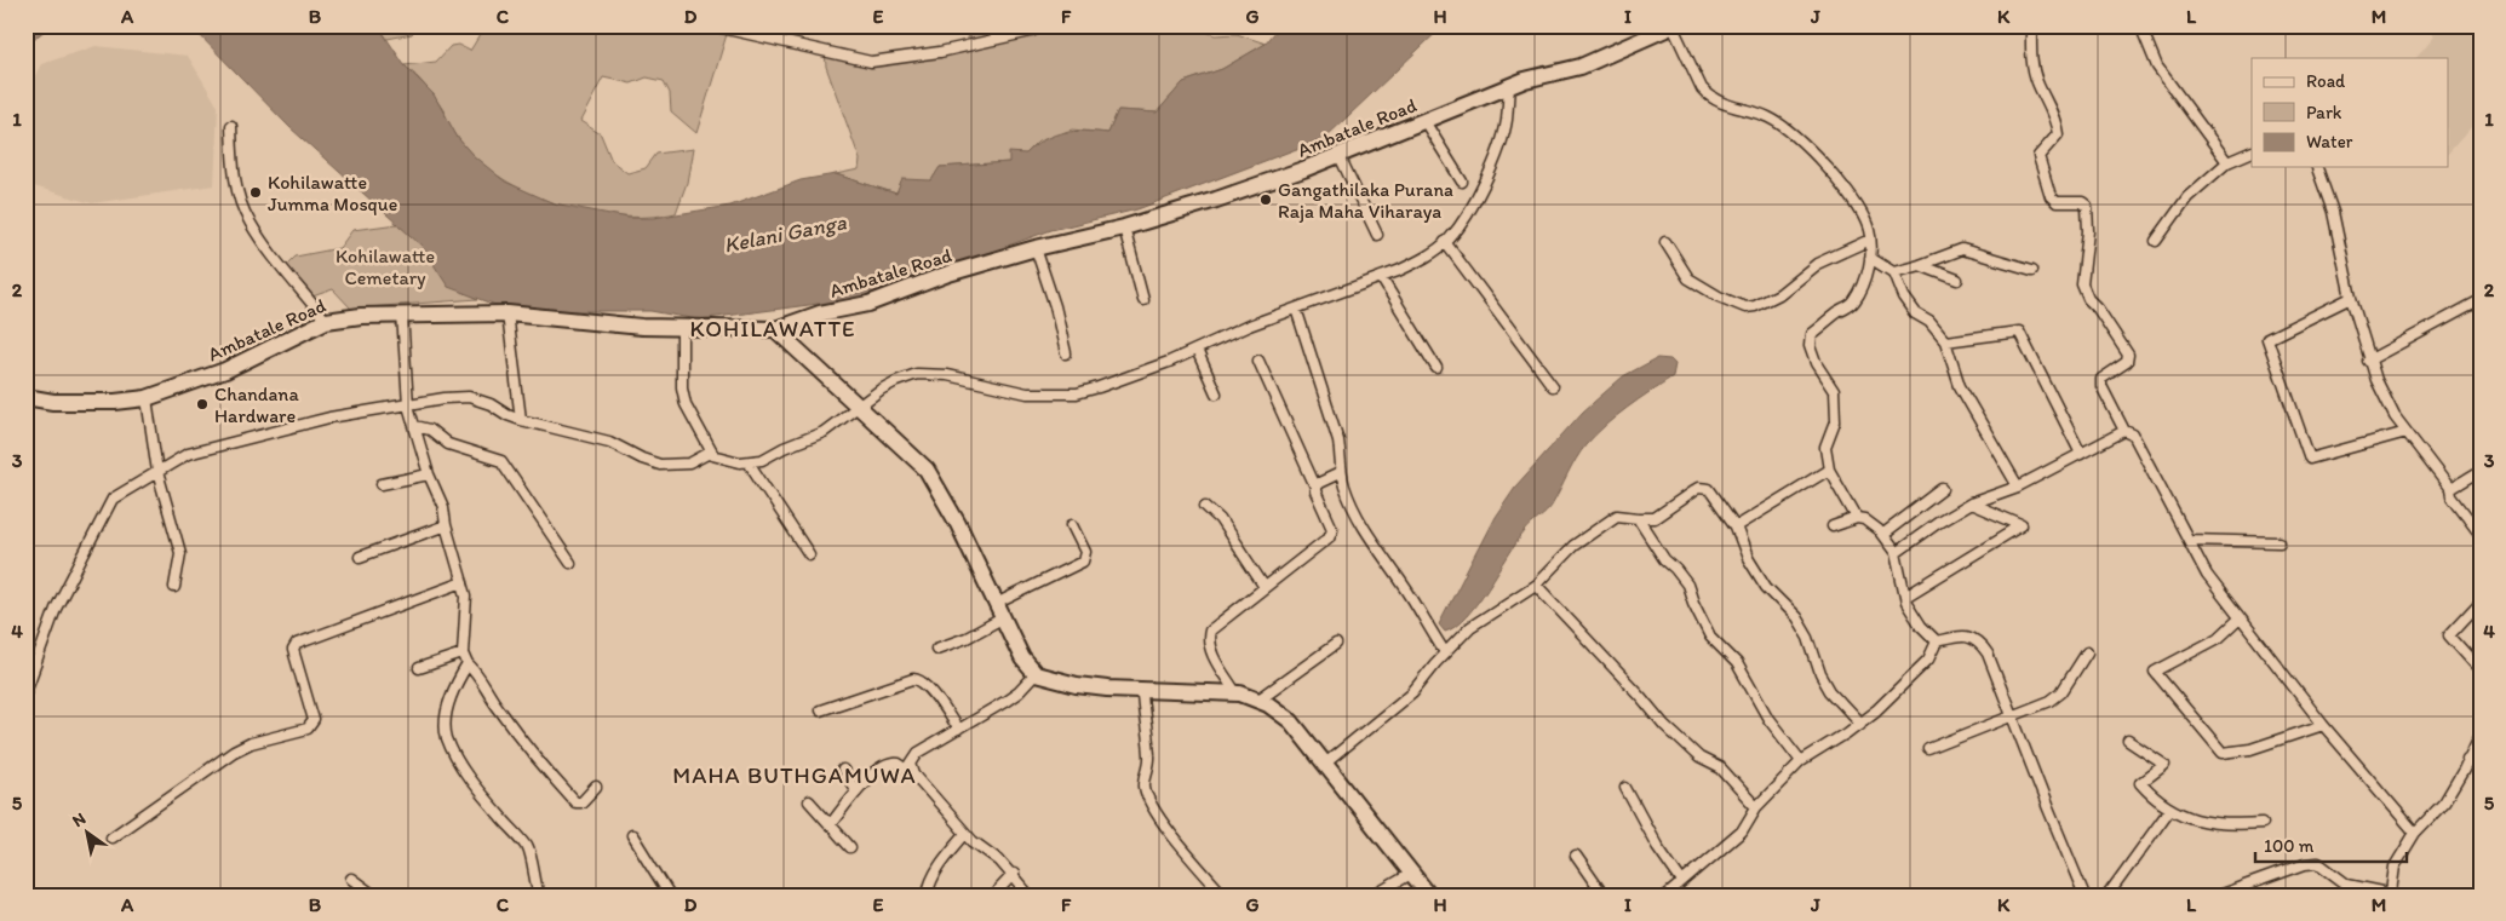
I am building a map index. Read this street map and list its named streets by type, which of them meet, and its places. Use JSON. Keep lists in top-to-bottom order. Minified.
{"streets":{"main road":["Ambatale Road"]},"districts":["KOHILAWATTE","MAHA BUTHGAMUWA"],"water":["Kelani Ganga"],"parks":["Kohilawatte Cemetary"],"places":["Kohilawatte Jumma Mosque","Gangathilaka Purana Raja Maha Viharaya","Chandana Hardware"],"legend":["Road","Park","Water"],"scale_bar":"100 m","north":"top left","grid":{"columns":["A","B","C","D","E","F","G","H","I","J","K","L","M"],"rows":["1","2","3","4","5"]}}
